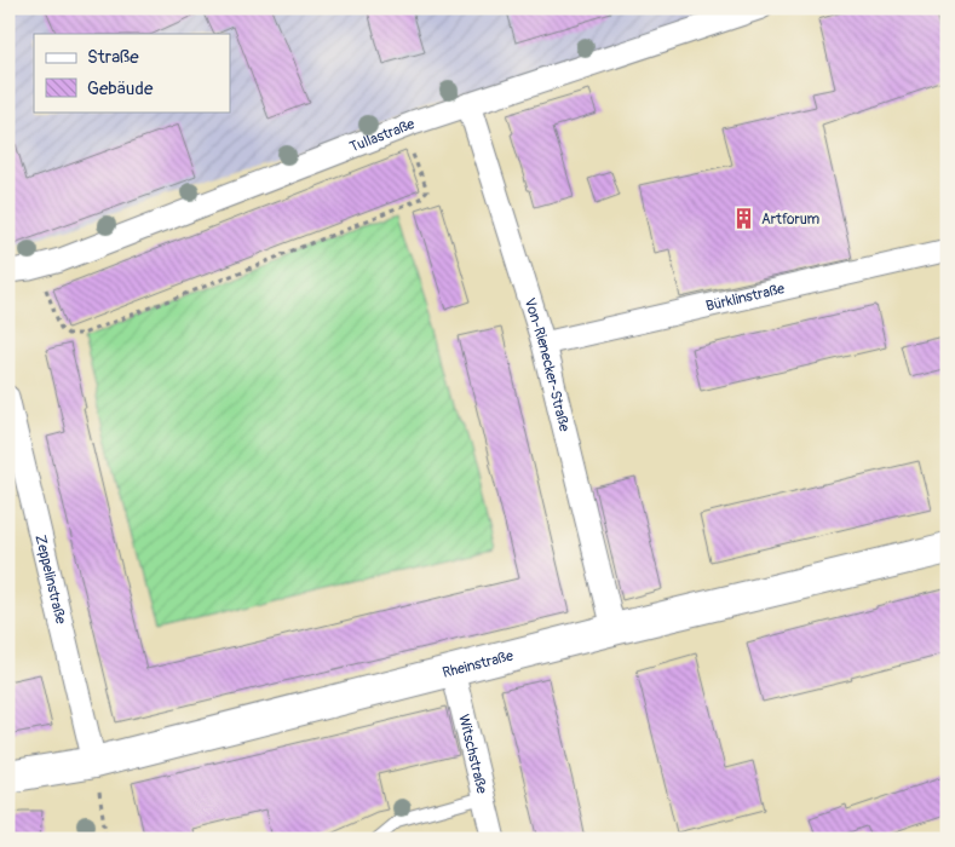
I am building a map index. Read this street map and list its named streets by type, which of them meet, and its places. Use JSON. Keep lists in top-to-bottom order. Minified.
{"streets":{"main road":["Rheinstraße"],"street":["Tullastraße","Bürklinstraße","Von-Rienecker-Straße","Zeppelinstraße","Witschstraße"]},"crossings":[["Tullastraße","Von-Rienecker-Straße"],["Bürklinstraße","Von-Rienecker-Straße"],["Von-Rienecker-Straße","Rheinstraße"],["Zeppelinstraße","Rheinstraße"],["Rheinstraße","Witschstraße"]],"places":{"building":["Artforum"]},"legend":["Straße","Gebäude"]}
